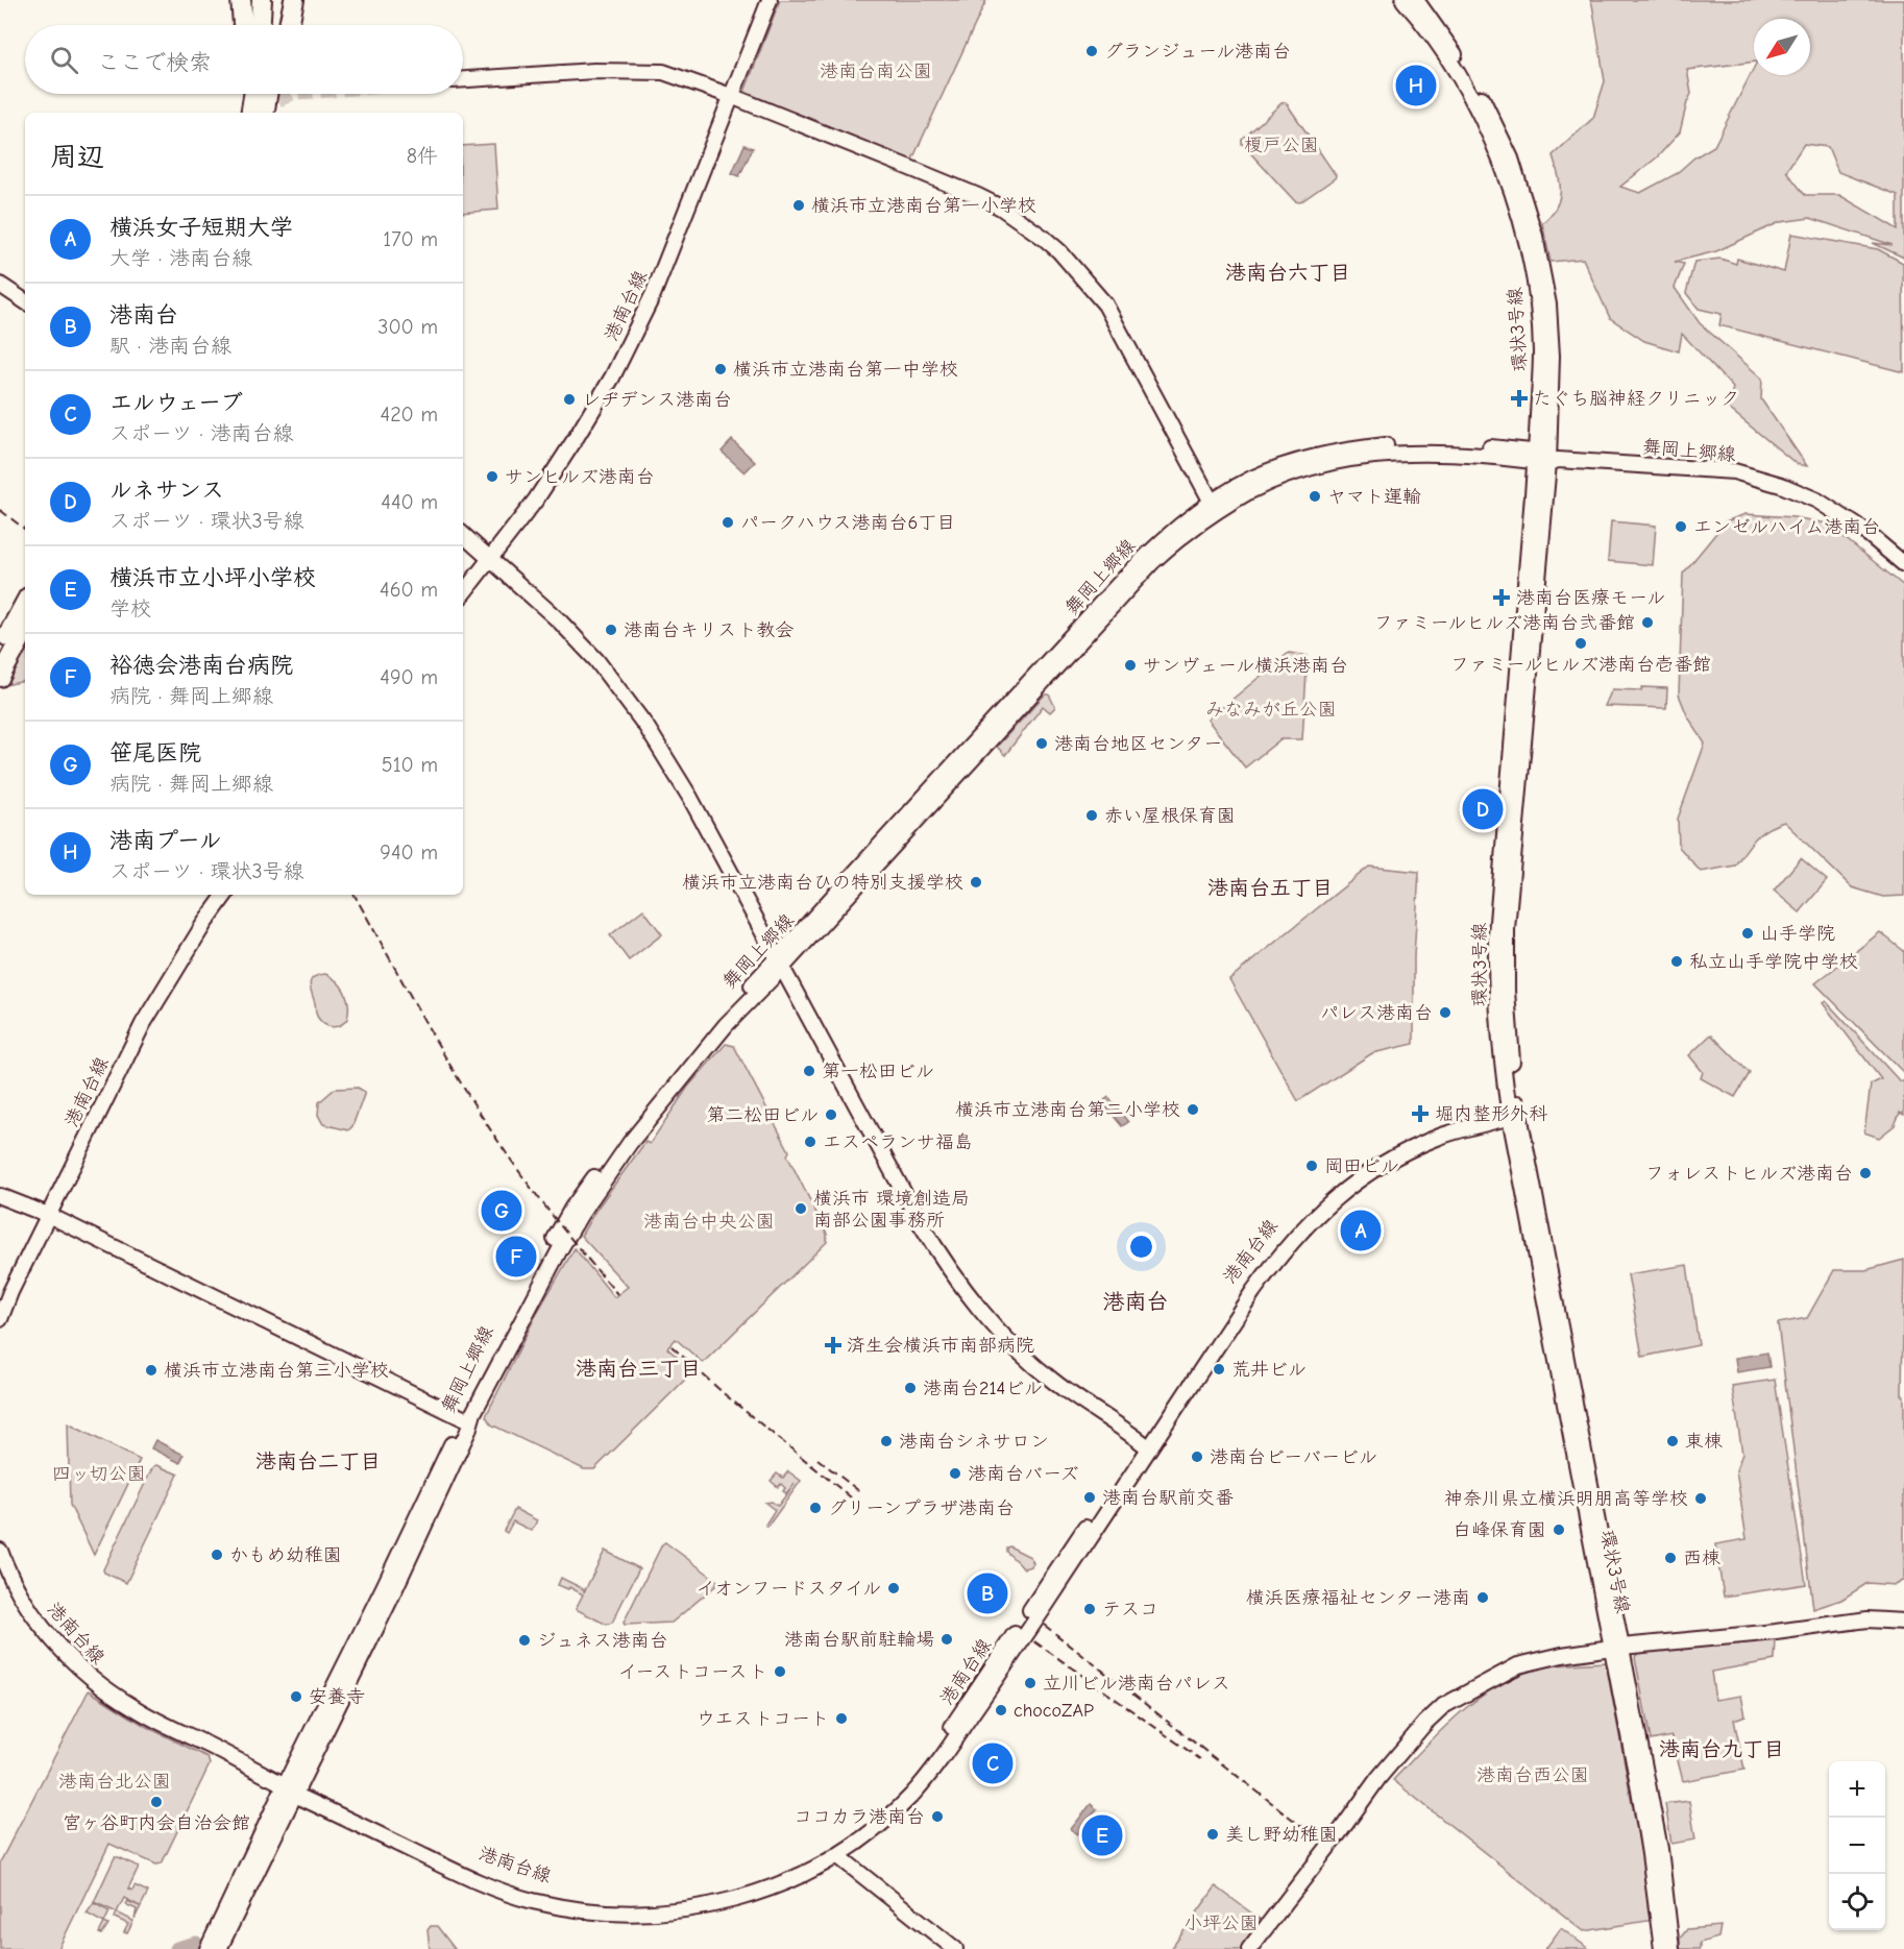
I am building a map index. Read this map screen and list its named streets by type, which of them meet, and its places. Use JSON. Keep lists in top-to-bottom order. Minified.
{"streets":{"street":["港南台線","環状3号線","舞岡上郷線"]},"crossings":[["港南台線","環状3号線"],["港南台線","舞岡上郷線"],["環状3号線","舞岡上郷線"]],"districts":["港南台六丁目","港南台五丁目","港南台","港南台三丁目","港南台二丁目","港南台九丁目"],"parks":["港南台南公園","榎戸公園","みなみが丘公園","港南台中央公園","四ッ切公園","港南台西公園","港南台北公園","小坪公園"],"places":{"other":["グランジュール港南台","横浜市立港南台第一小学校","横浜市立港南台第一中学校","レヂデンス港南台","サンヒルズ港南台","ヤマト運輸","パークハウス港南台6丁目","エンゼルハイム港南台","ファミールヒルズ港南台弐番館","港南台キリスト教会","ファミールヒルズ港南台壱番館","サンヴェール横浜港南台","港南台地区センター","赤い屋根保育園","横浜市立港南台ひの特別支援学校","山手学院","私立山手学院中学校","パレス港南台","第一松田ビル","横浜市立港南台第二小学校","第二松田ビル","エスペランサ福島","岡田ビル","フォレストヒルズ港南台","横浜市 環境創造局 南部公園事務所","荒井ビル","横浜市立港南台第三小学校","港南台214ビル","港南台シネサロン","東棟","港南台ビーバービル","港南台バーズ","港南台駅前交番","神奈川県立横浜明朋高等学校","グリーンプラザ港南台","白峰保育園","かもめ幼稚園","西棟","イオンフードスタイル","横浜医療福祉センター港南","テスコ","港南台駅前駐輪場","ジュネス港南台","イーストコースト","立川ビル港南台パレス","安養寺","chocoZAP","ウエストコート","宮ヶ谷町内会自治会館","ココカラ港南台","美し野幼稚園"],"health":["たぐち脳神経クリニック","港南台医療モール","堀内整形外科","済生会横浜市南部病院"]},"north":"bottom left","page":{"search":"ここで検索","pins":["H","D","G","A","F","B","C","E"],"heading":["周辺","8件"],"list":[{"mark":"A","name":"横浜女子短期大学","note":"大学 · 港南台線","value":"170 m"},{"mark":"B","name":"港南台","note":"駅 · 港南台線","value":"300 m"},{"mark":"C","name":"エルウェーブ","note":"スポーツ · 港南台線","value":"420 m"},{"mark":"D","name":"ルネサンス","note":"スポーツ · 環状3号線","value":"440 m"},{"mark":"E","name":"横浜市立小坪小学校","note":"学校","value":"460 m"},{"mark":"F","name":"裕徳会港南台病院","note":"病院 · 舞岡上郷線","value":"490 m"},{"mark":"G","name":"笹尾医院","note":"病院 · 舞岡上郷線","value":"510 m"},{"mark":"H","name":"港南プール","note":"スポーツ · 環状3号線","value":"940 m"}],"map_buttons":["+","−"]}}
